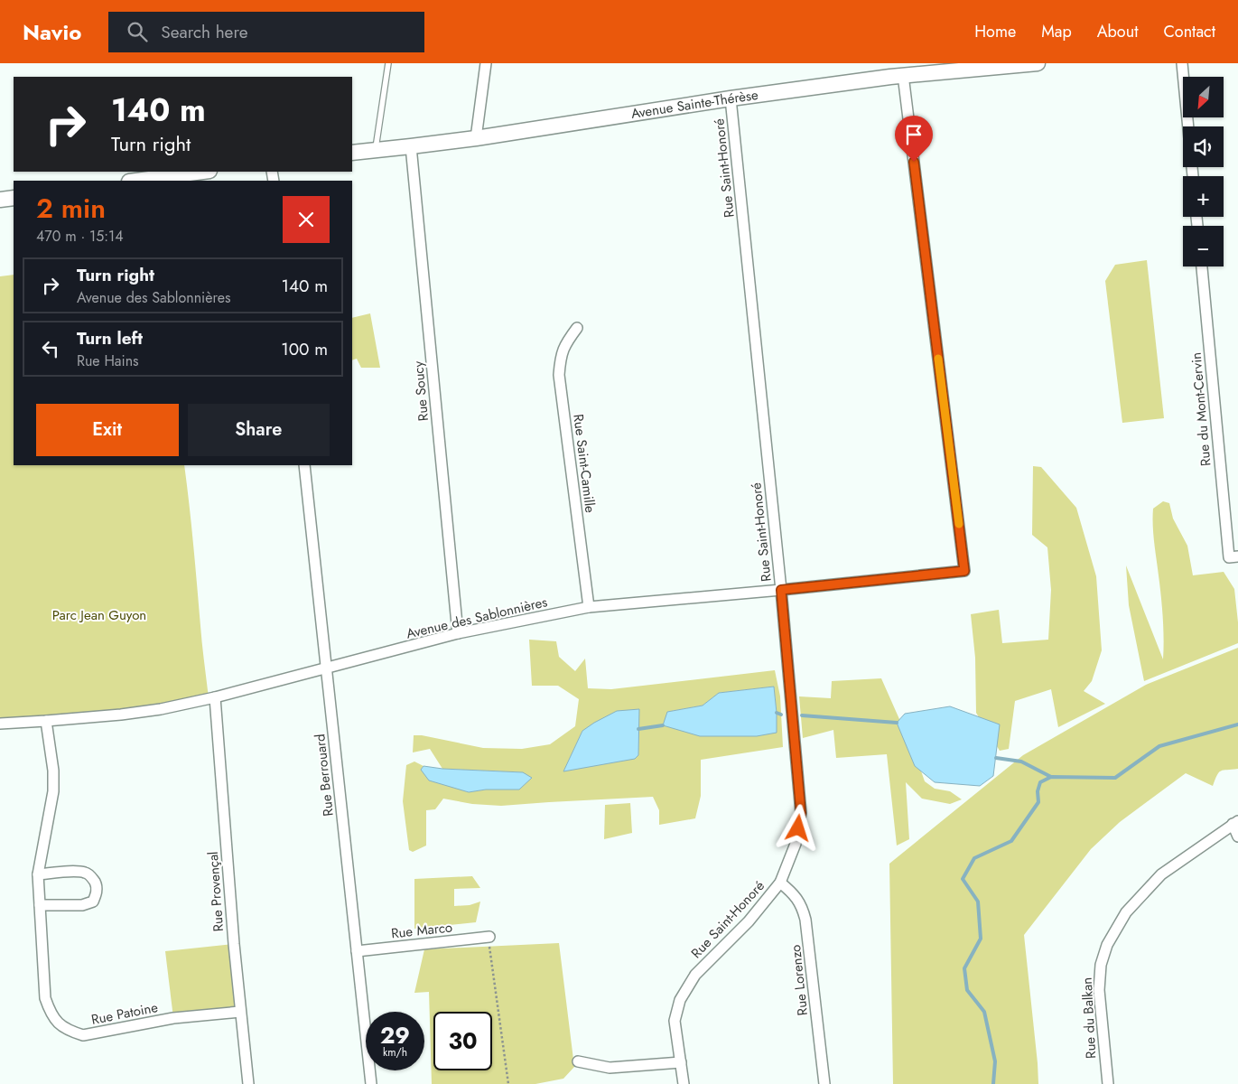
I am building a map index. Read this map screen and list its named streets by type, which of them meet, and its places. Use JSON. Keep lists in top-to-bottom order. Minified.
{"streets":{"street":["Avenue Sainte-Thérèse","Rue Saint-Honoré","Rue Soucy","Rue du Mont-Cervin","Rue Saint-Camille","Avenue des Sablonnières","Rue Berrouard","Rue Provençal","Rue Marco","Rue Lorenzo","Rue Patoine","Rue du Balkan"]},"crossings":[["Avenue Sainte-Thérèse","Rue Saint-Honoré"],["Avenue Sainte-Thérèse","Rue Soucy"],["Avenue Sainte-Thérèse","Avenue des Sablonnières"],["Rue Saint-Honoré","Avenue des Sablonnières"],["Rue Saint-Honoré","Rue Lorenzo"],["Rue Soucy","Avenue des Sablonnières"],["Rue Saint-Camille","Avenue des Sablonnières"],["Avenue des Sablonnières","Rue Berrouard"],["Avenue des Sablonnières","Rue Provençal"],["Avenue des Sablonnières","Rue Patoine"],["Rue Berrouard","Rue Marco"],["Rue Provençal","Rue Patoine"]],"parks":["Parc Jean Guyon"],"north":"bottom left","page":{"header":"Navio","search":"Search here","nav":["Home","Map","About","Contact"],"map_buttons":["+","−"],"turn":["140 m","Turn right"],"heading":["2 min","470 m · 15:14"],"list":[{"name":"Turn right","note":"Avenue des Sablonnières","value":"140 m"},{"name":"Turn left","note":"Rue Hains","value":"100 m"}],"buttons":["Exit","Share"],"speed":"29 km/h","limit":"30"}}
